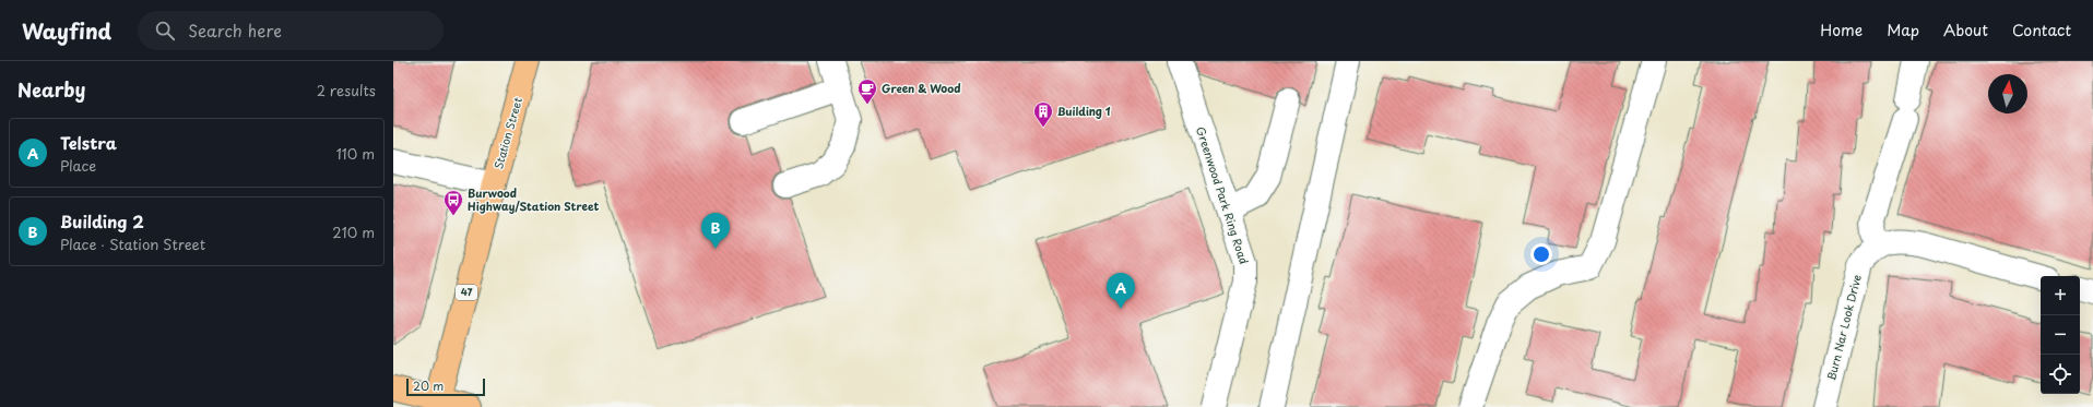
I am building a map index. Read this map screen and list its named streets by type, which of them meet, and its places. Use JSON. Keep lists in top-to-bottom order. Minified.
{"streets":{"main road":["Station Street","47"],"street":["Greenwood Park Ring Road","Burn Nar Look Drive"]},"places":{"cafe":["Green & Wood"],"building":["Building 1"],"bus stop":["Burwood Highway/Station Street"]},"scale_bar":"20 m","north":"top","page":{"header":"Wayfind","search":"Search here","nav":["Home","Map","About","Contact"],"heading":["Nearby","2 results"],"list":[{"mark":"A","name":"Telstra","note":"Place","value":"110 m"},{"mark":"B","name":"Building 2","note":"Place · Station Street","value":"210 m"}],"pins":["B","A"],"map_buttons":["+","−"],"scale":"20 m"}}
